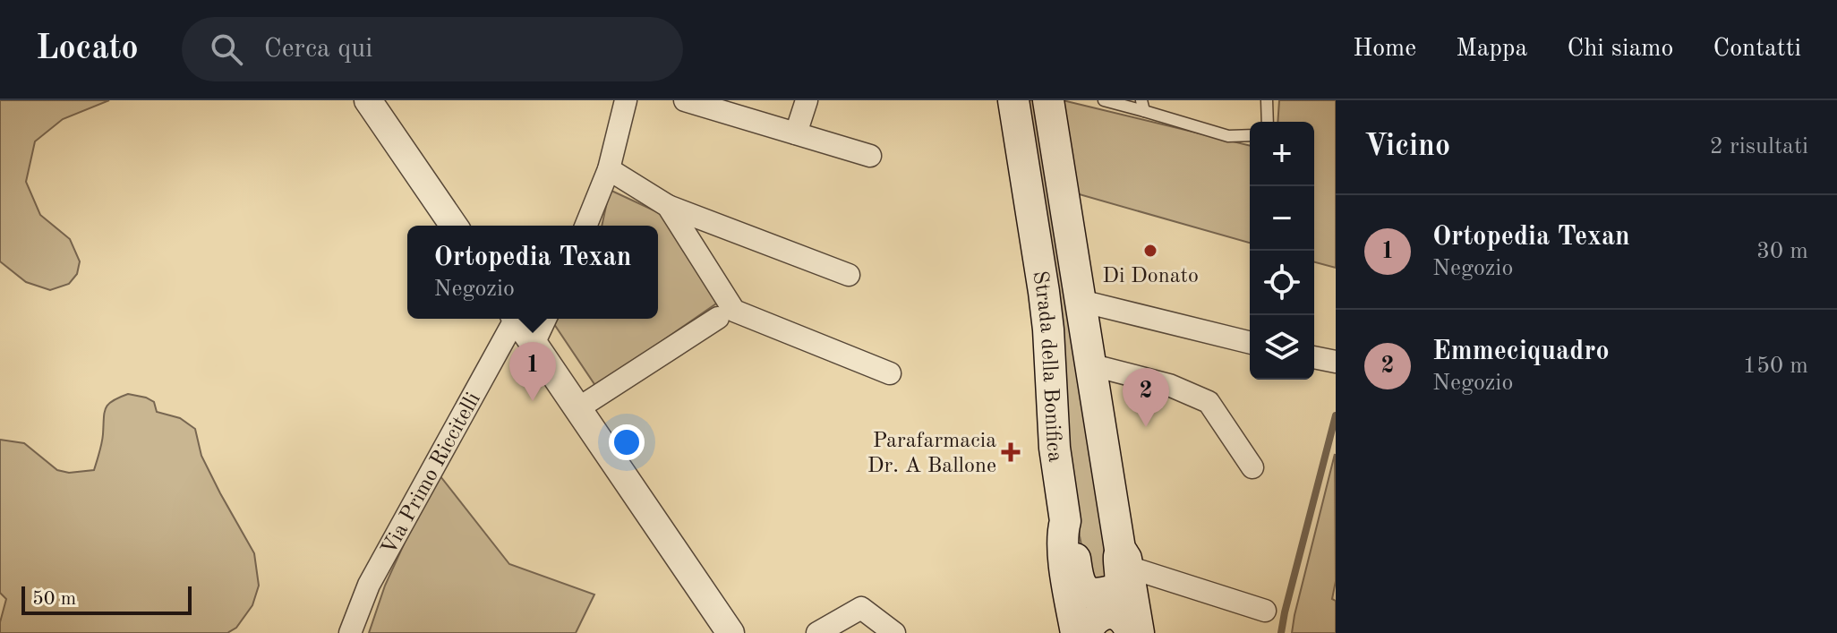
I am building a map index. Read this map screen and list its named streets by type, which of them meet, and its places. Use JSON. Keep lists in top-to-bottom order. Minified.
{"streets":{"main road":["Strada della Bonifica"],"street":["Via Primo Riccitelli"]},"places":{"other":["Di Donato"],"health":["Parafarmacia Dr. A Ballone"]},"scale_bar":"50 m","page":{"header":"Locato","search":"Cerca qui","nav":["Home","Mappa","Chi siamo","Contatti"],"heading":["Vicino","2 risultati"],"map_buttons":["+","−"],"list":[{"mark":"1","name":"Ortopedia Texan","note":"Negozio","value":"30 m"},{"mark":"2","name":"Emmeciquadro","note":"Negozio","value":"150 m"}],"popup":["Ortopedia Texan","Negozio"],"pins":["1","2"],"scale":"50 m"}}
